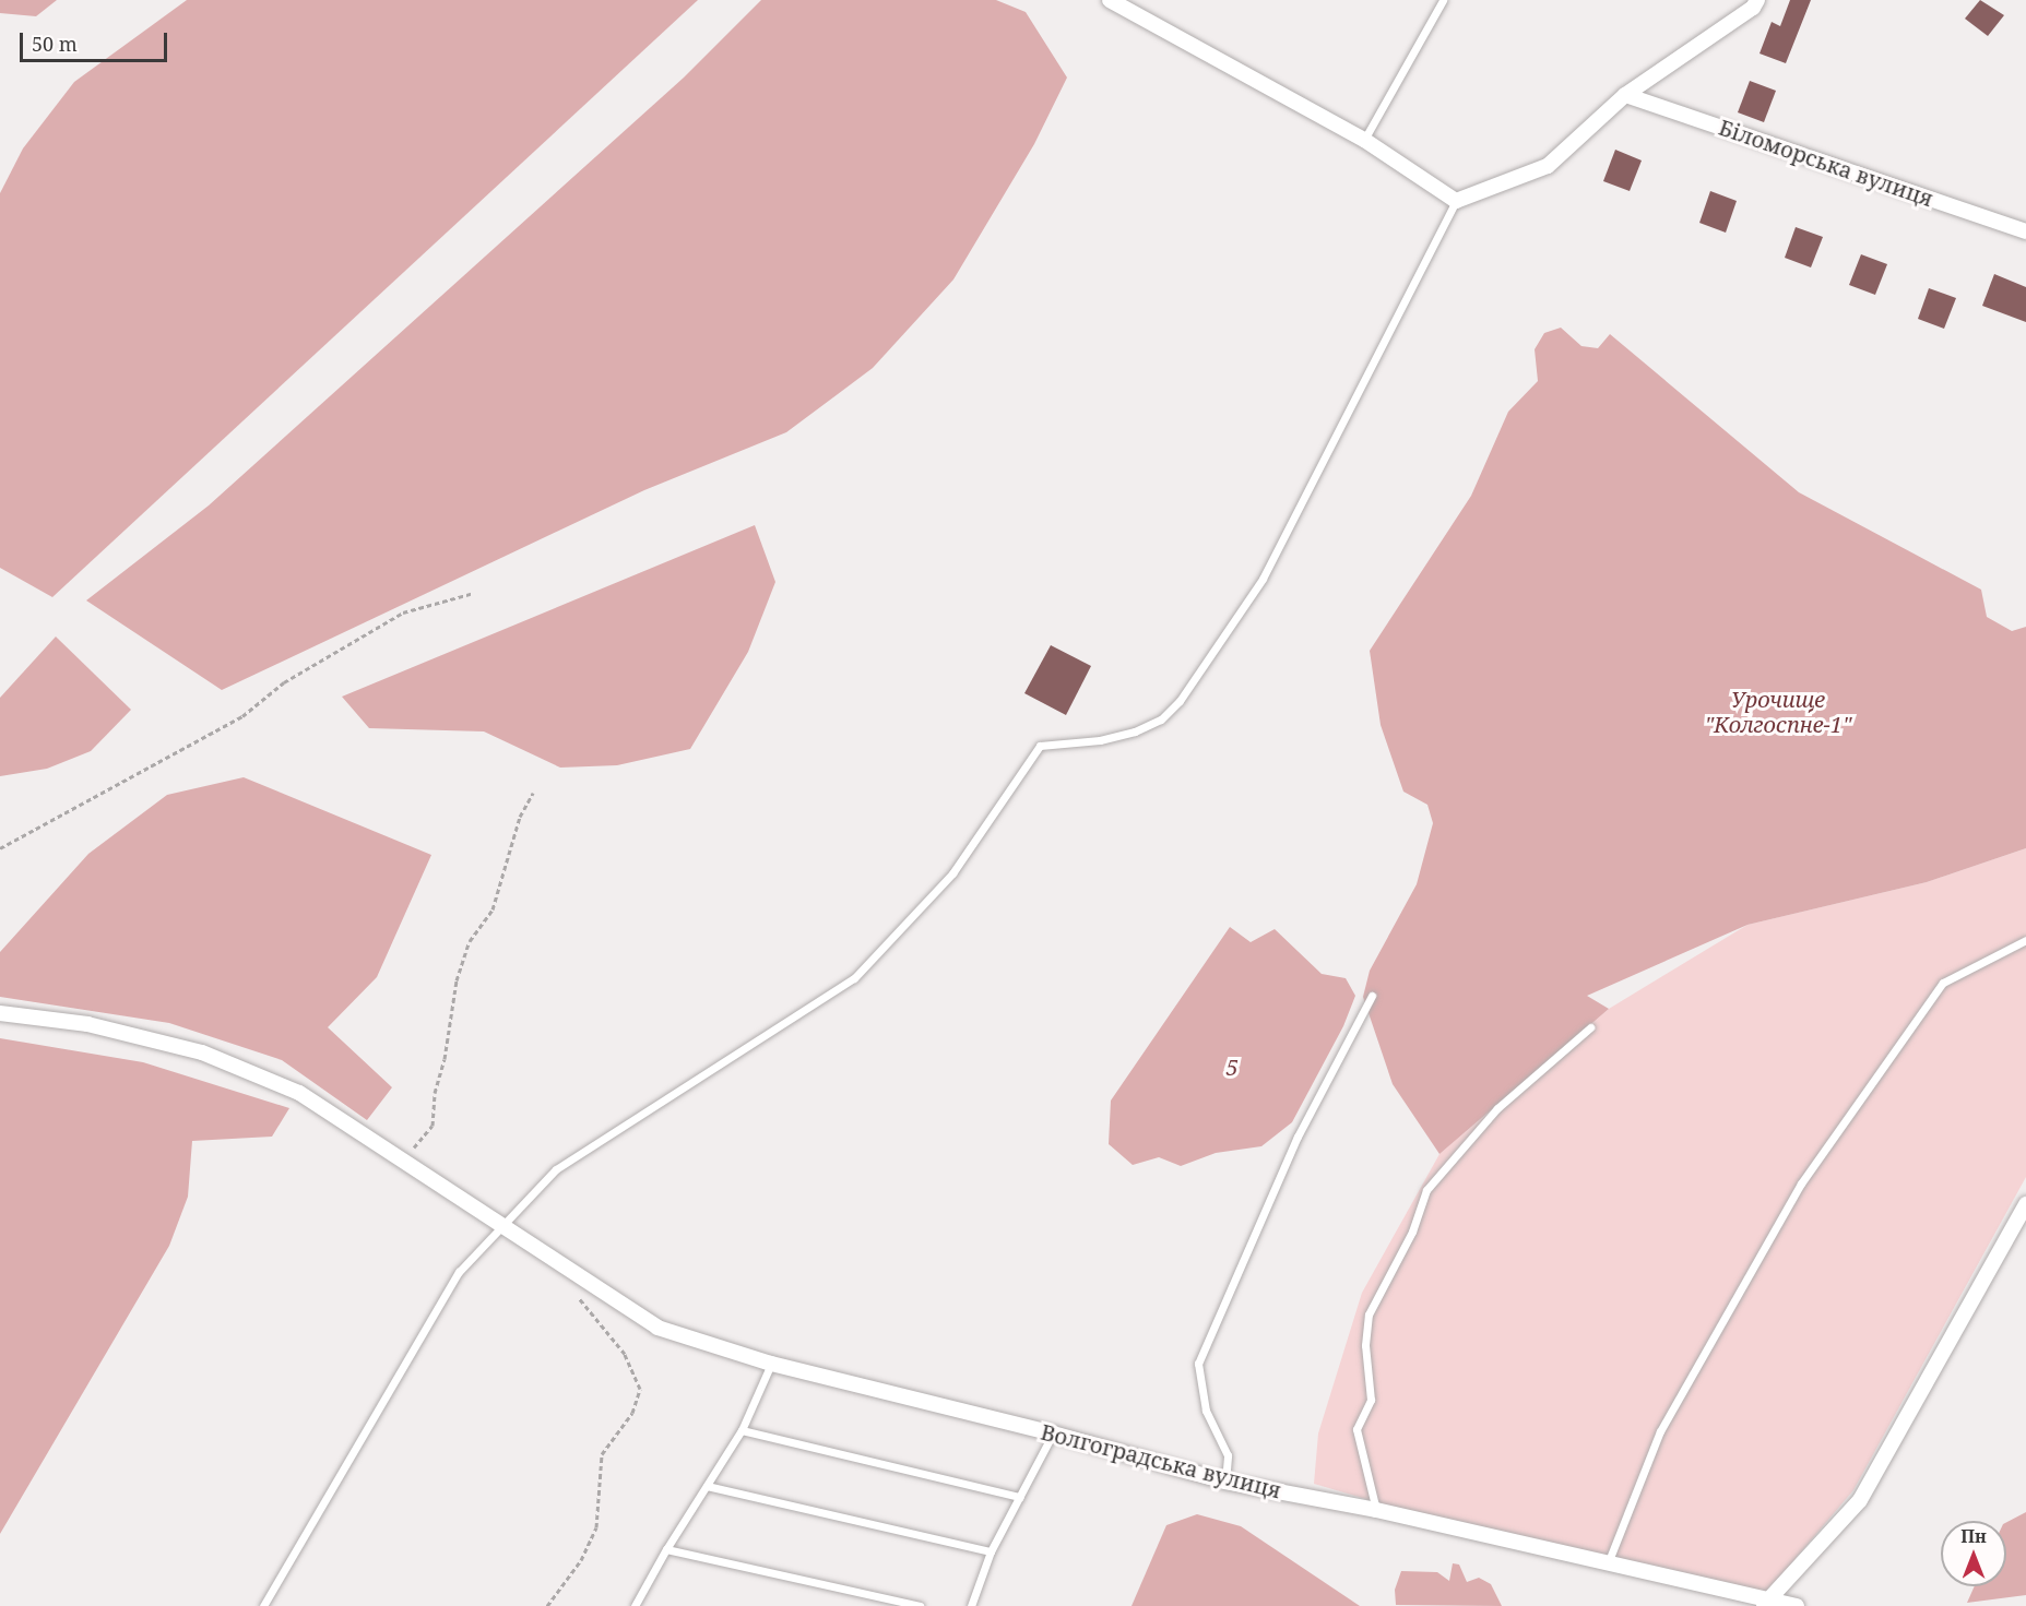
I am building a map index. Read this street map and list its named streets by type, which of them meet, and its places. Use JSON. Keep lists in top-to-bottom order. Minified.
{"streets":{"street":["Біломорська вулиця","Волгоградська вулиця"]},"parks":["Урочище \"Колгоспне-1\"","5"],"scale_bar":"50 m","north":"top"}
